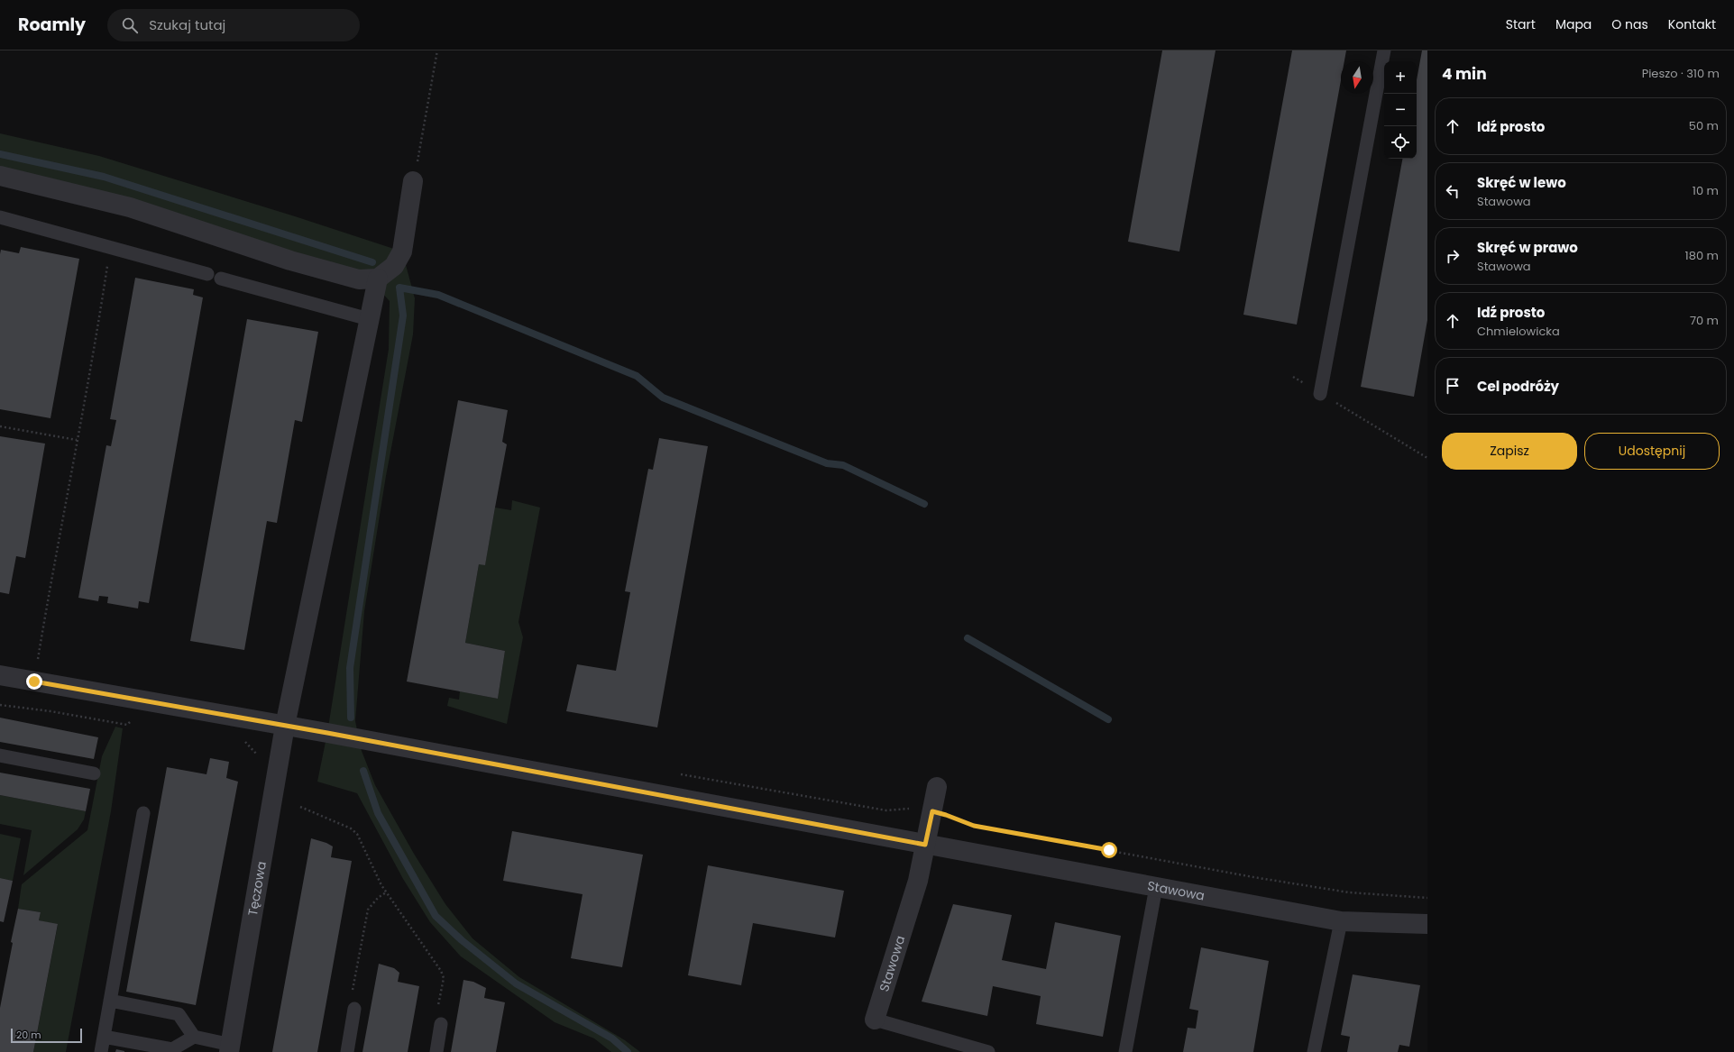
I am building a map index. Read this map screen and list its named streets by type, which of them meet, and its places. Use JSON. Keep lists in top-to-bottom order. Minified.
{"streets":{"street":["Tęczowa","Stawowa"]},"crossings":[["Tęczowa","Stawowa"]],"scale_bar":"20 m","north":"bottom","page":{"header":"Roamly","search":"Szukaj tutaj","nav":["Start","Mapa","O nas","Kontakt"],"heading":["4 min","Pieszo · 310 m"],"map_buttons":["+","−"],"list":[["Idź prosto","50 m"],["Skręć w lewo","Stawowa","10 m"],["Skręć w prawo","Stawowa","180 m"],["Idź prosto","Chmielowicka","70 m"],"Cel podróży"],"buttons":["Zapisz","Udostępnij"],"scale":"20 m"}}
